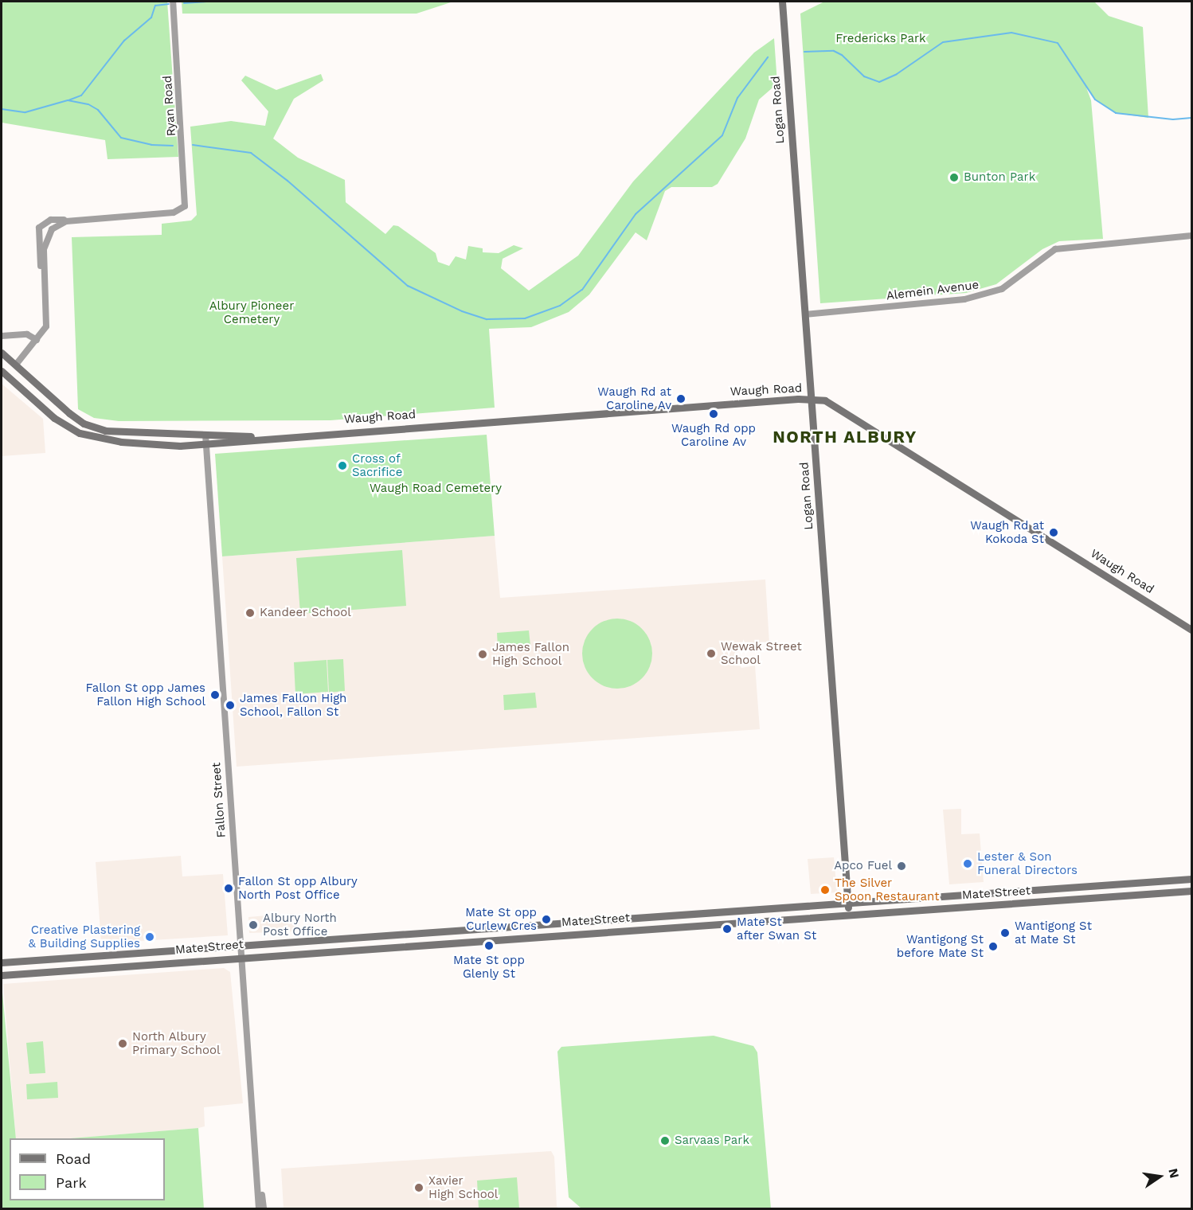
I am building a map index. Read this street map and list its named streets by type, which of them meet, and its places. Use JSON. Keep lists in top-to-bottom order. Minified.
{"streets":{"main road":["Logan Road","Waugh Road","Mate Street"],"street":["Ryan Road","Alemein Avenue","Fallon Street"]},"crossings":[["Logan Road","Alemein Avenue"],["Logan Road","Waugh Road"],["Logan Road","Mate Street"],["Waugh Road","Fallon Street"],["Fallon Street","Mate Street"]],"districts":["NORTH ALBURY"],"parks":["Fredericks Park","Albury Pioneer Cemetery","Waugh Road Cemetery"],"places":["Bunton Park","Waugh Rd at Caroline Av","Waugh Rd opp Caroline Av","Cross of Sacrifice","Waugh Rd at Kokoda St","Kandeer School","Wewak Street School","James Fallon High School","Fallon St opp James Fallon High School","James Fallon High School, Fallon St","Lester & Son Funeral Directors","Apco Fuel","Fallon St opp Albury North Post Office","The Silver Spoon Restaurant","Mate St opp Curlew Cres","Albury North Post Office","Mate St after Swan St","Wantigong St at Mate St","Creative Plastering & Building Supplies","Mate St opp Glenly St","Wantigong St before Mate St","North Albury Primary School","Sarvaas Park","Xavier High School"],"legend":["Road","Park"],"north":"right"}
